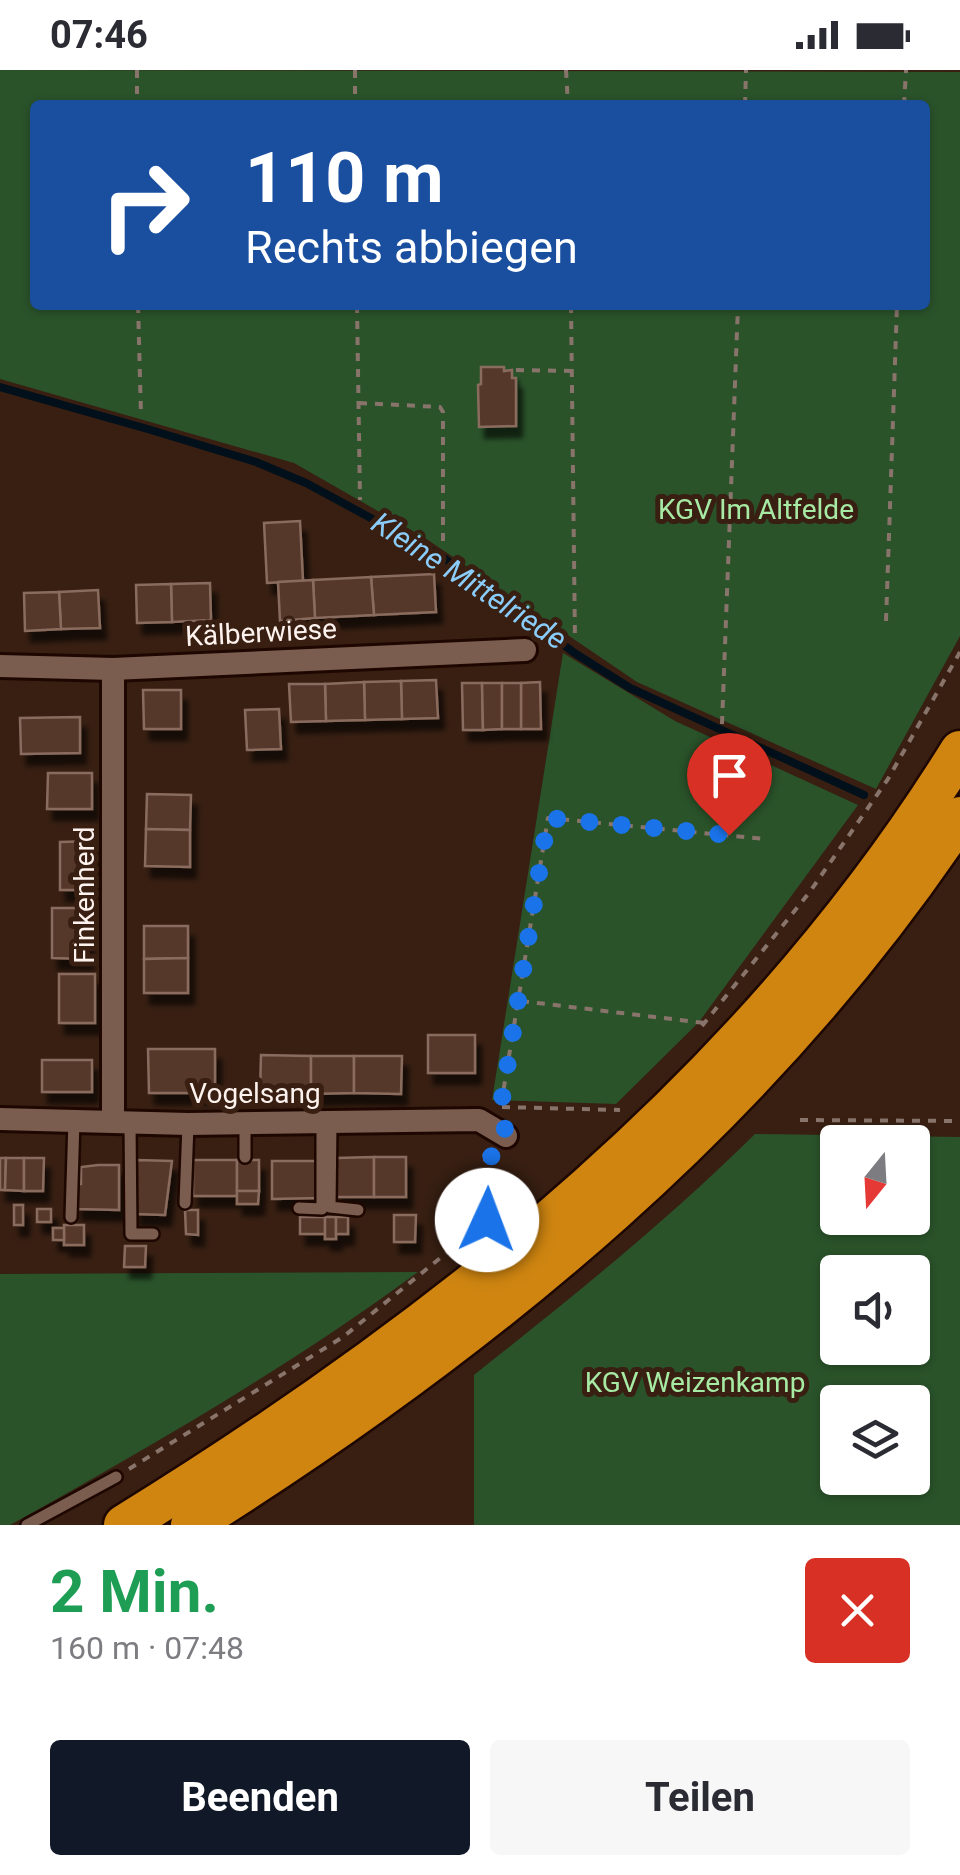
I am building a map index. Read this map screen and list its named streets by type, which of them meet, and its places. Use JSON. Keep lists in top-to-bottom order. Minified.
{"streets":{"street":["Kälberwiese","Finkenherd","Vogelsang"]},"crossings":[["Kälberwiese","Finkenherd"],["Finkenherd","Vogelsang"]],"water":["Kleine Mittelriede"],"parks":["KGV Im Altfelde","KGV Weizenkamp"],"north":"bottom","page":{"status":"07:46","turn":["110 m","Rechts abbiegen"],"heading":["2 Min.","160 m · 07:48"],"buttons":["Beenden","Teilen"]}}
